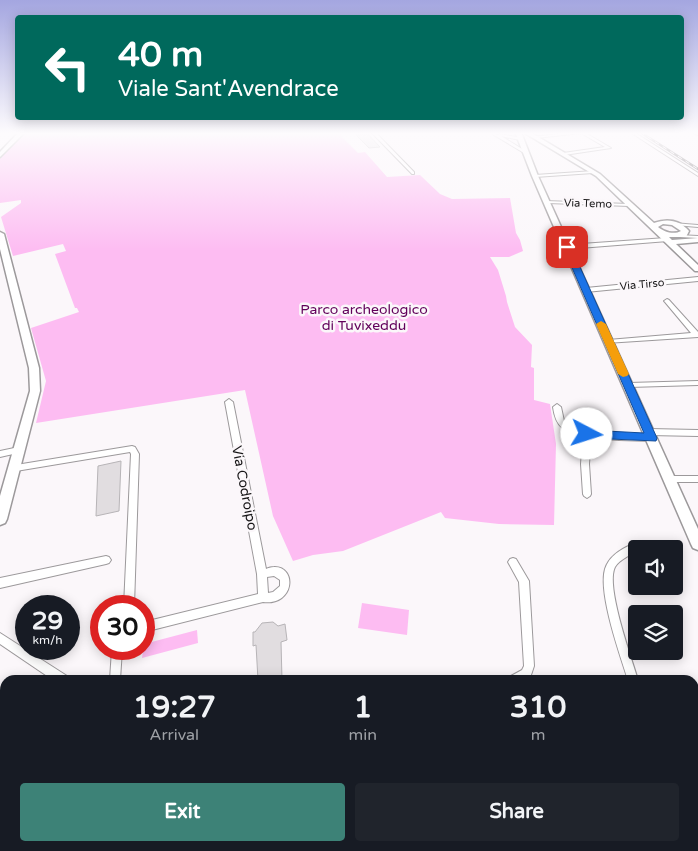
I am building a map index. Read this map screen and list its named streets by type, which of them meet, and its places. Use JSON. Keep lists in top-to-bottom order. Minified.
{"streets":{"street":["Via Temo","Via Tirso","Via Codroipo"]},"parks":["Parco archeologico di Tuvixeddu"],"page":{"turn":["40 m","Viale Sant'Avendrace"],"speed":"29 km/h","limit":"30","eta":["19:27","Arrival","1","min","310","m"],"buttons":["Exit","Share"]}}
